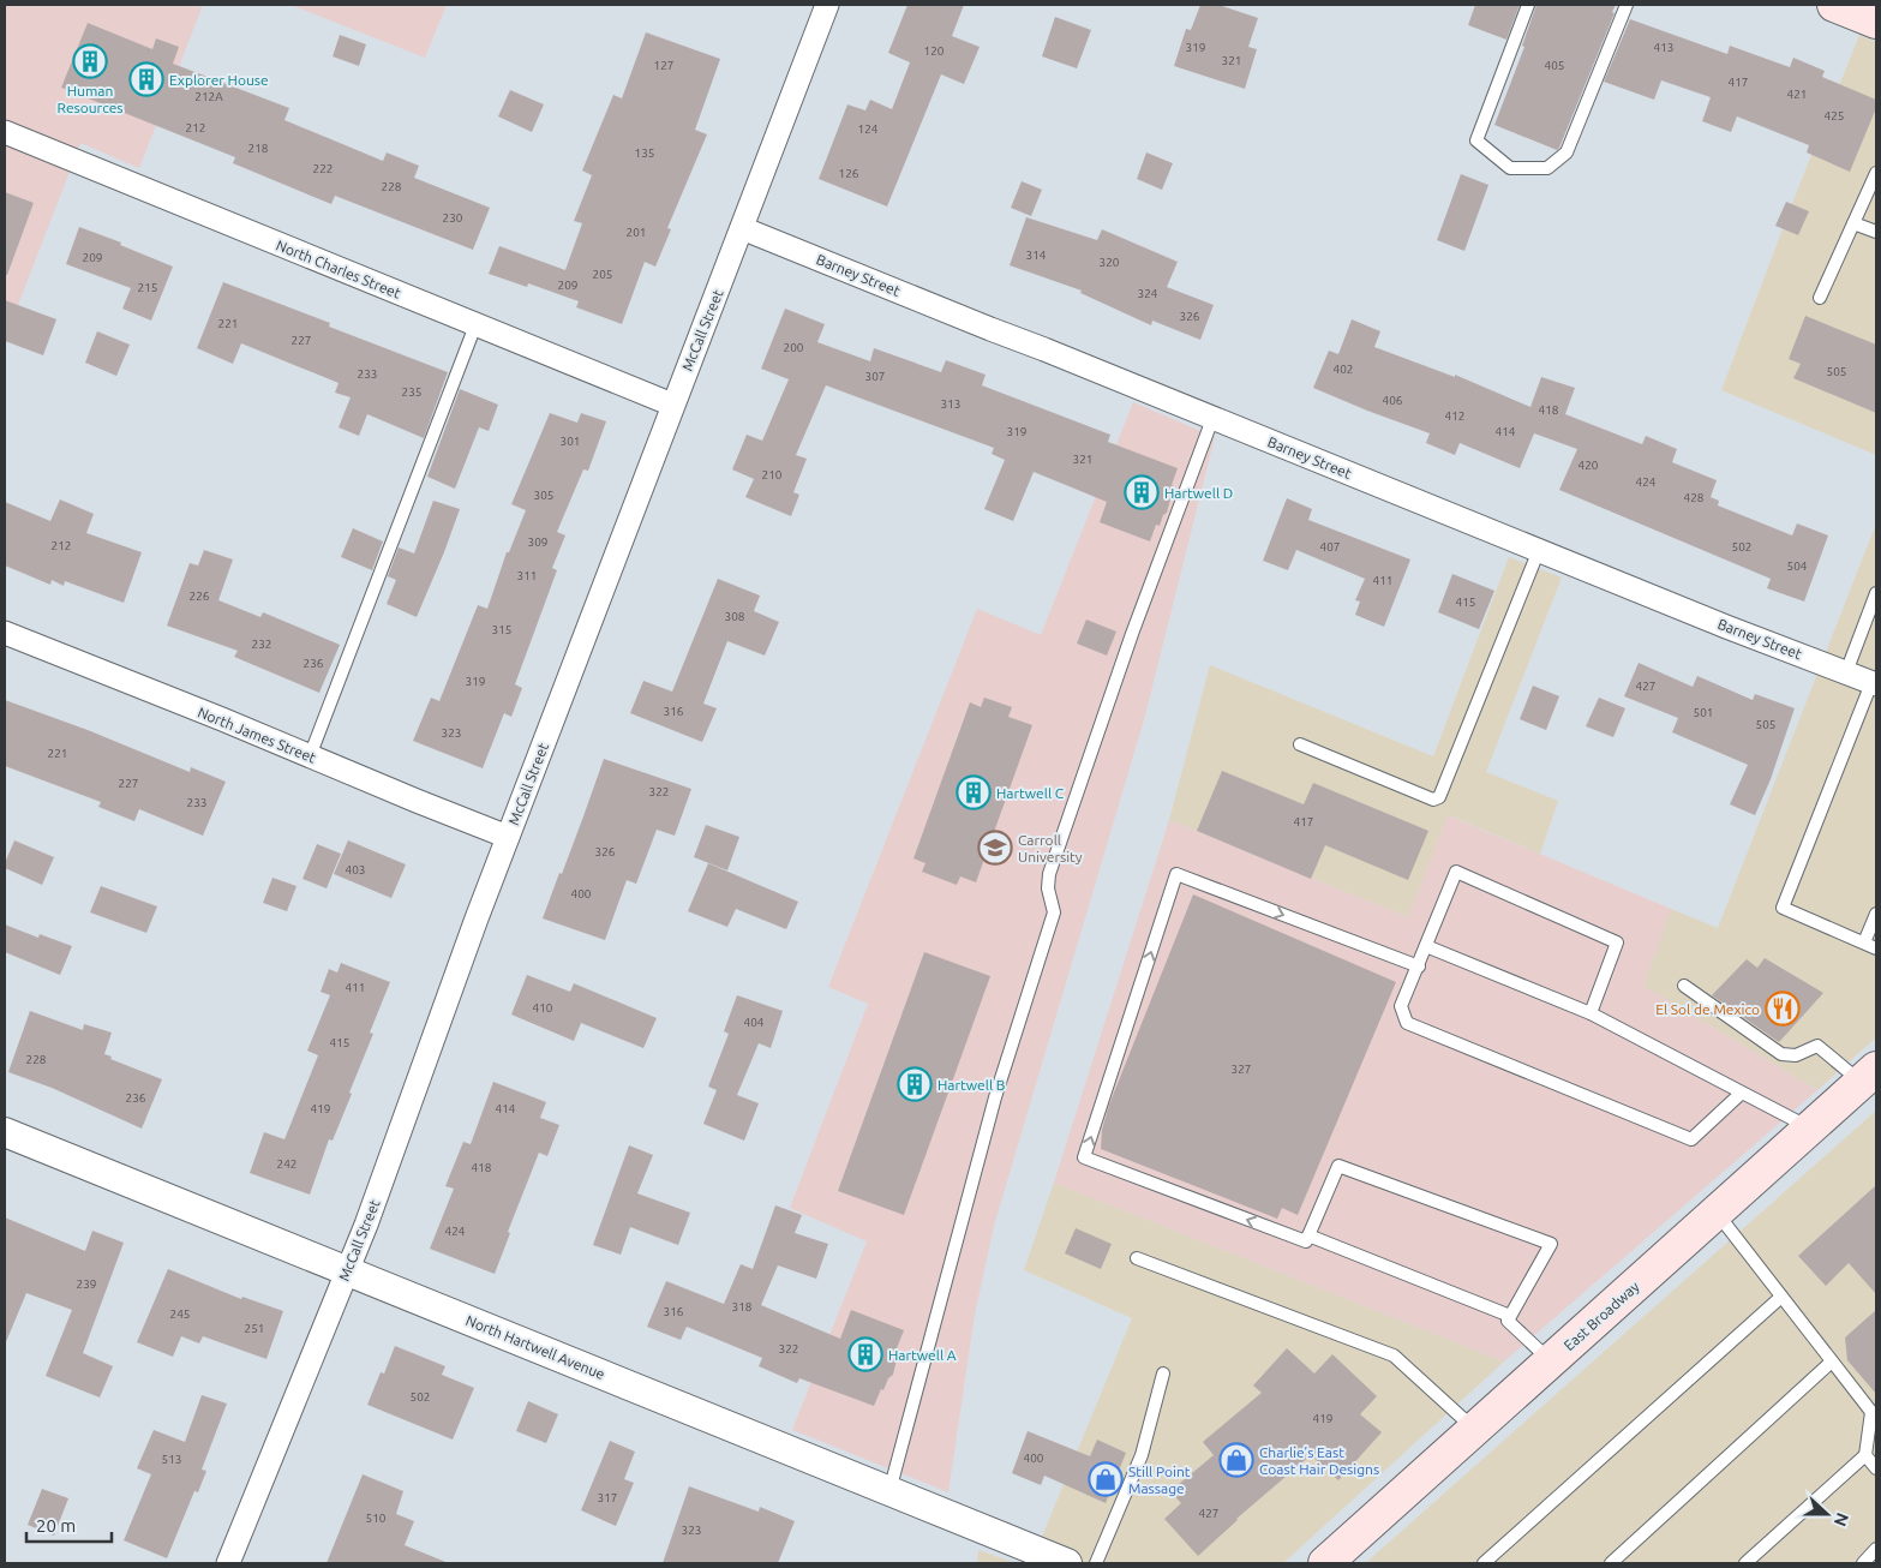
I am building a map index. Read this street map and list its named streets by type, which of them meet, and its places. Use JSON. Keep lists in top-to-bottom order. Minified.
{"streets":{"main road":["East Broadway"],"street":["North Charles Street","Barney Street","McCall Street","North James Street","North Hartwell Avenue"]},"crossings":[["North Charles Street","McCall Street"],["Barney Street","McCall Street"],["McCall Street","North James Street"],["McCall Street","North Hartwell Avenue"]],"places":{"building":["Human Resources","Explorer House","Hartwell D","Hartwell C","Hartwell B","Hartwell A"],"school or university":["Carroll University"],"restaurant":["El Sol de Mexico"],"shop":["Charlie’s East Coast Hair Designs","Still Point Massage"]},"house_numbers":["319","413","120","321","127","405","417","421","212A","425","212","124","218","135","222","126","228","230","201","314","209","320","205","209","215","324","326","221","227","200","402","505","233","307","235","406","313","418","412","319","414","301","321","420","210","424","305","428","309","212","407","502","504","311","411","226","415","308","315","232","236","319","427","316","501","505","323","221","227","322","233","417","326","403","400","411","410","404","415","228","327","236","419","414","242","418","424","239","318","316","245","251","322","502","419","400","513","317","427","510","323"],"scale_bar":"20 m","north":"right"}
